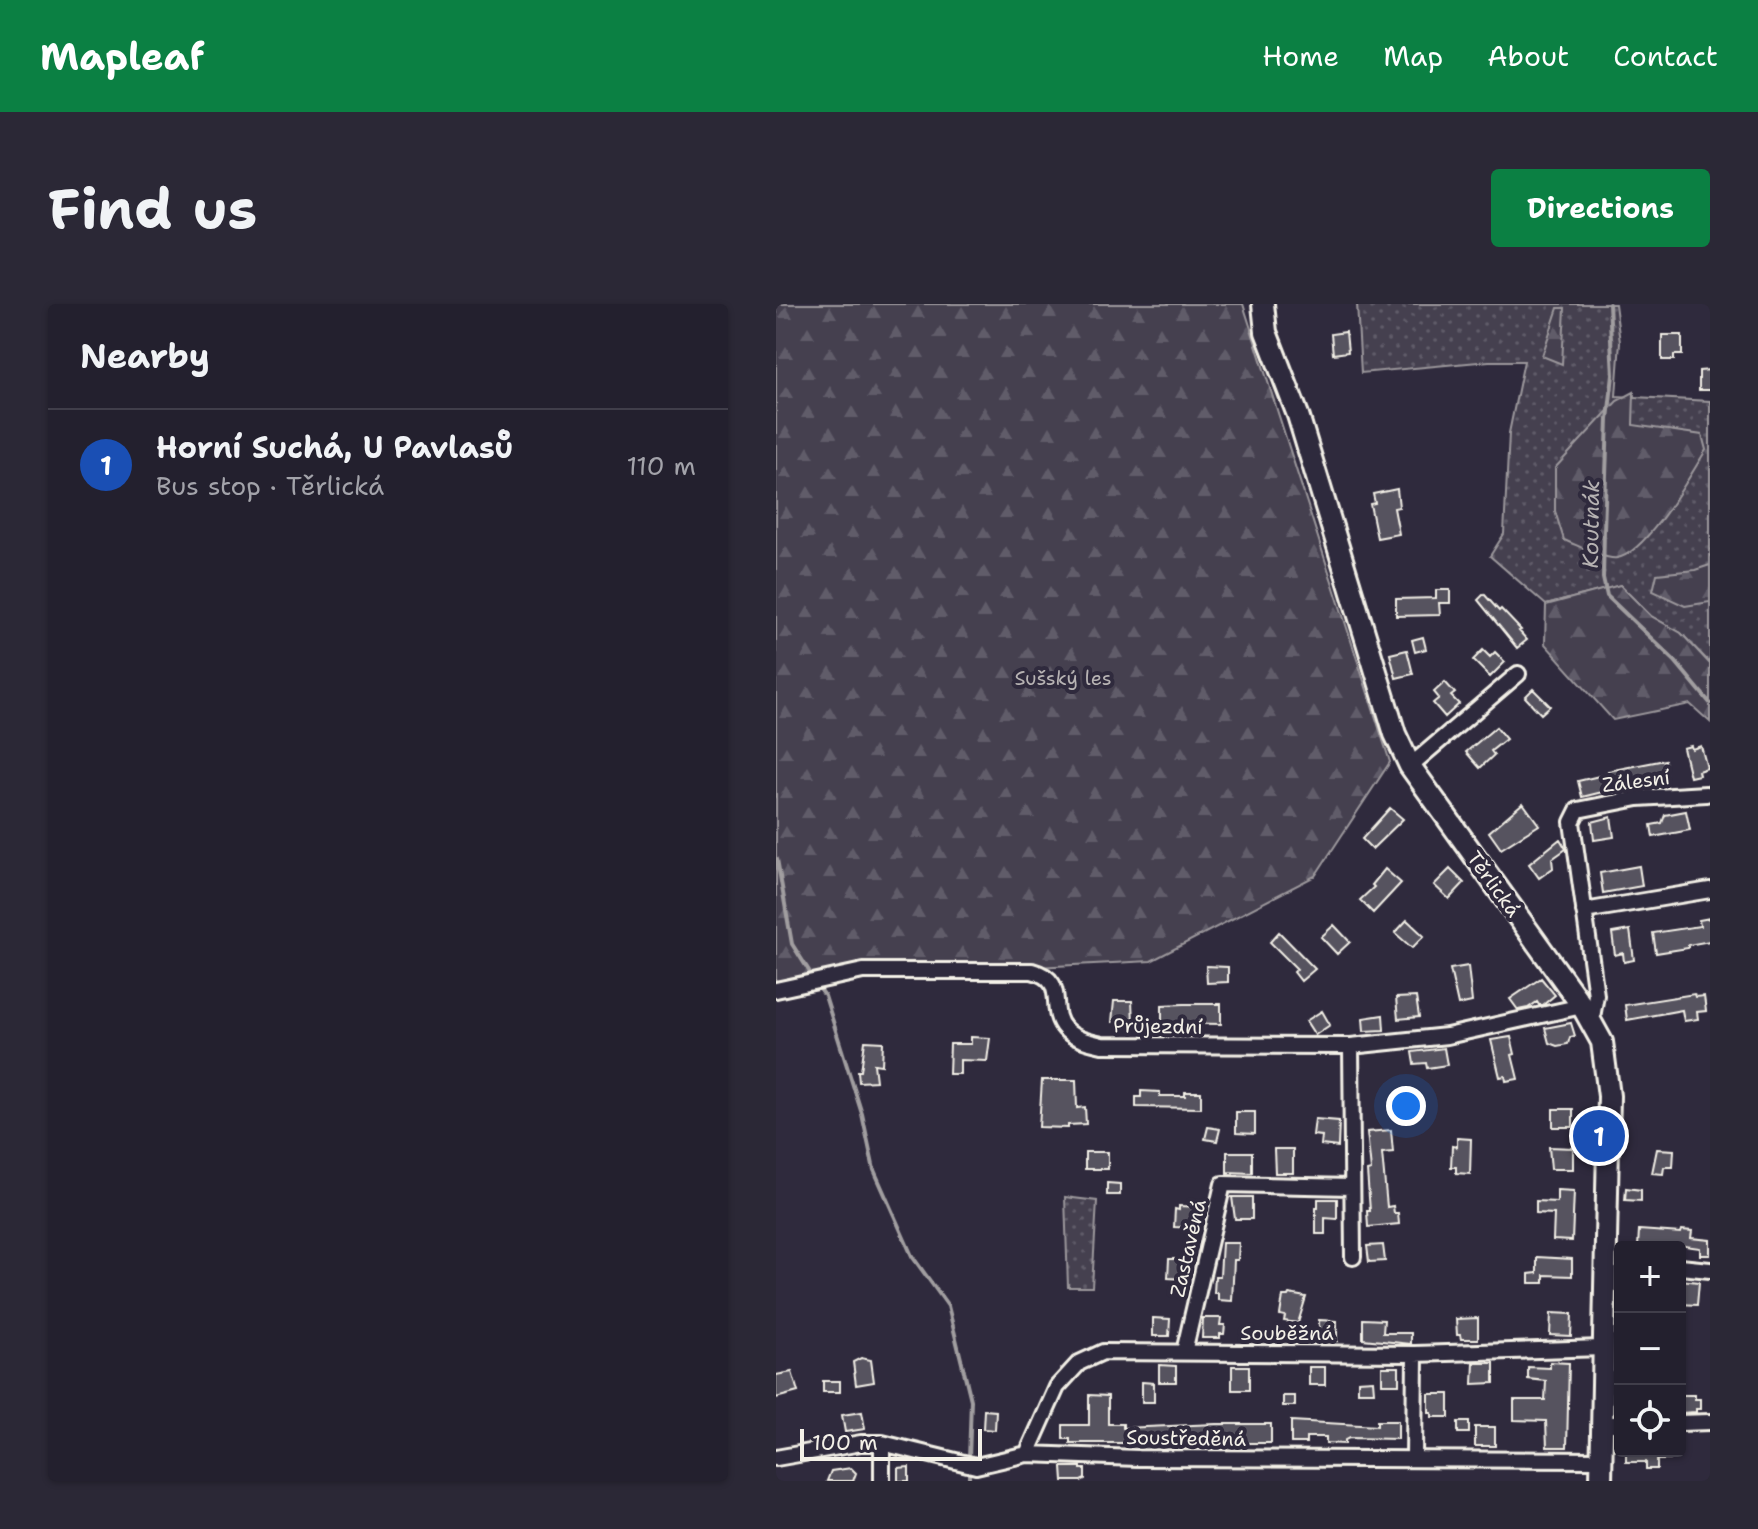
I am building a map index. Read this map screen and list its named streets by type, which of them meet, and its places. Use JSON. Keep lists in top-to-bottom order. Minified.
{"streets":{"main road":["Těrlická"],"street":["Zálesní","Průjezdní","Zastavěná","Souběžná","Soustředěná"]},"crossings":[["Zálesní","Těrlická"],["Zálesní","Průjezdní"],["Těrlická","Průjezdní"],["Těrlická","Souběžná"],["Těrlická","Soustředěná"],["Zastavěná","Souběžná"],["Souběžná","Soustředěná"]],"water":["Koutnák"],"parks":["Sušský les"],"scale_bar":"100 m","page":{"header":"Mapleaf","nav":["Home","Map","About","Contact"],"buttons":"Directions","title":"Find us","heading":"Nearby","list":[{"mark":"1","name":"Horní Suchá, U Pavlasů","note":"Bus stop · Těrlická","value":"110 m"}],"pins":"1","map_buttons":["+","−"],"scale":"100 m"}}
